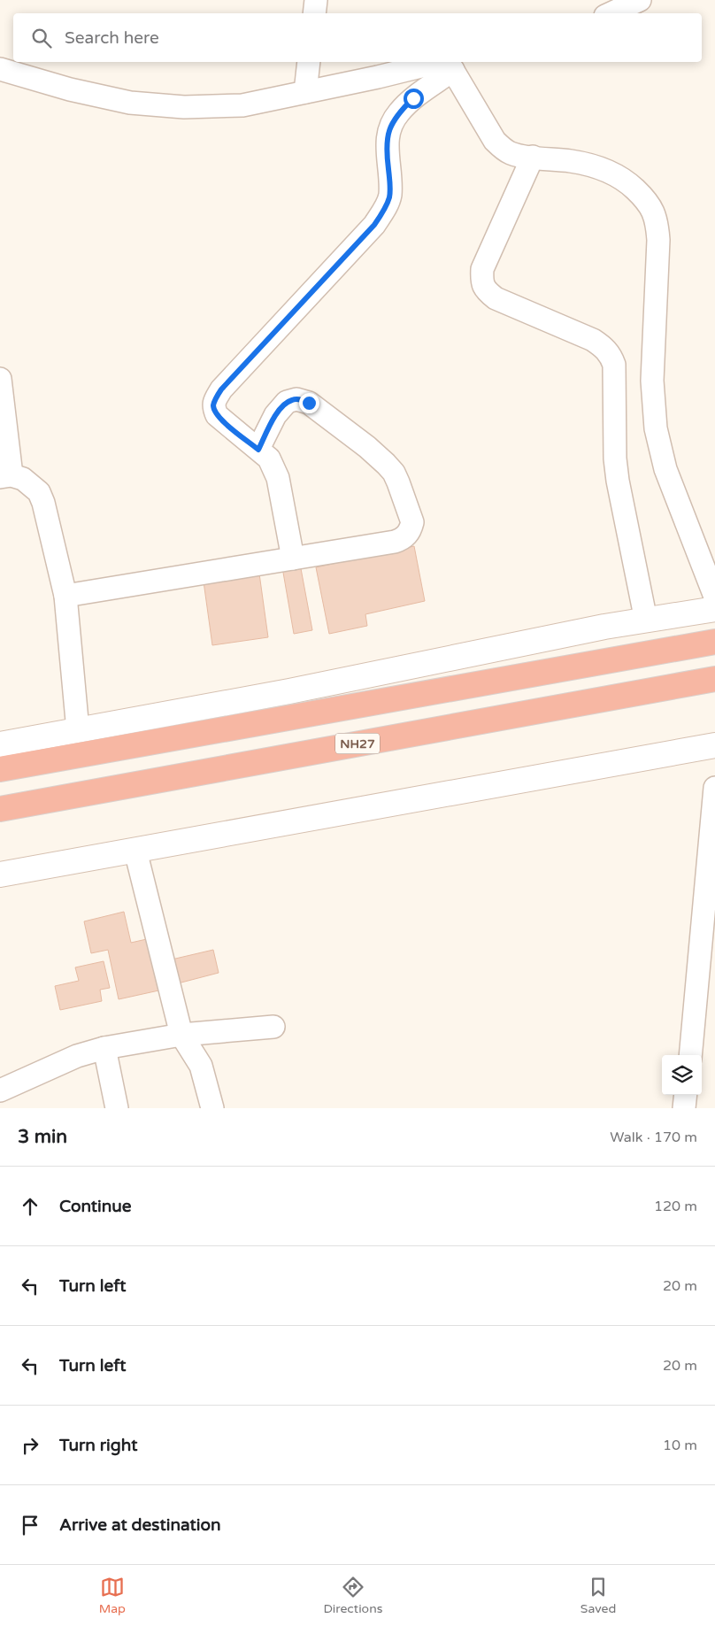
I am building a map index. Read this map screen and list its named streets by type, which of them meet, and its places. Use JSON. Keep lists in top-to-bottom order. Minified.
{"streets":{"highway":["NH27"]},"page":{"search":"Search here","heading":["3 min","Walk · 170 m"],"list":[["Continue","120 m"],["Turn left","20 m"],["Turn left","20 m"],["Turn right","10 m"],"Arrive at destination"],"nav":["Map","Directions","Saved"]}}
